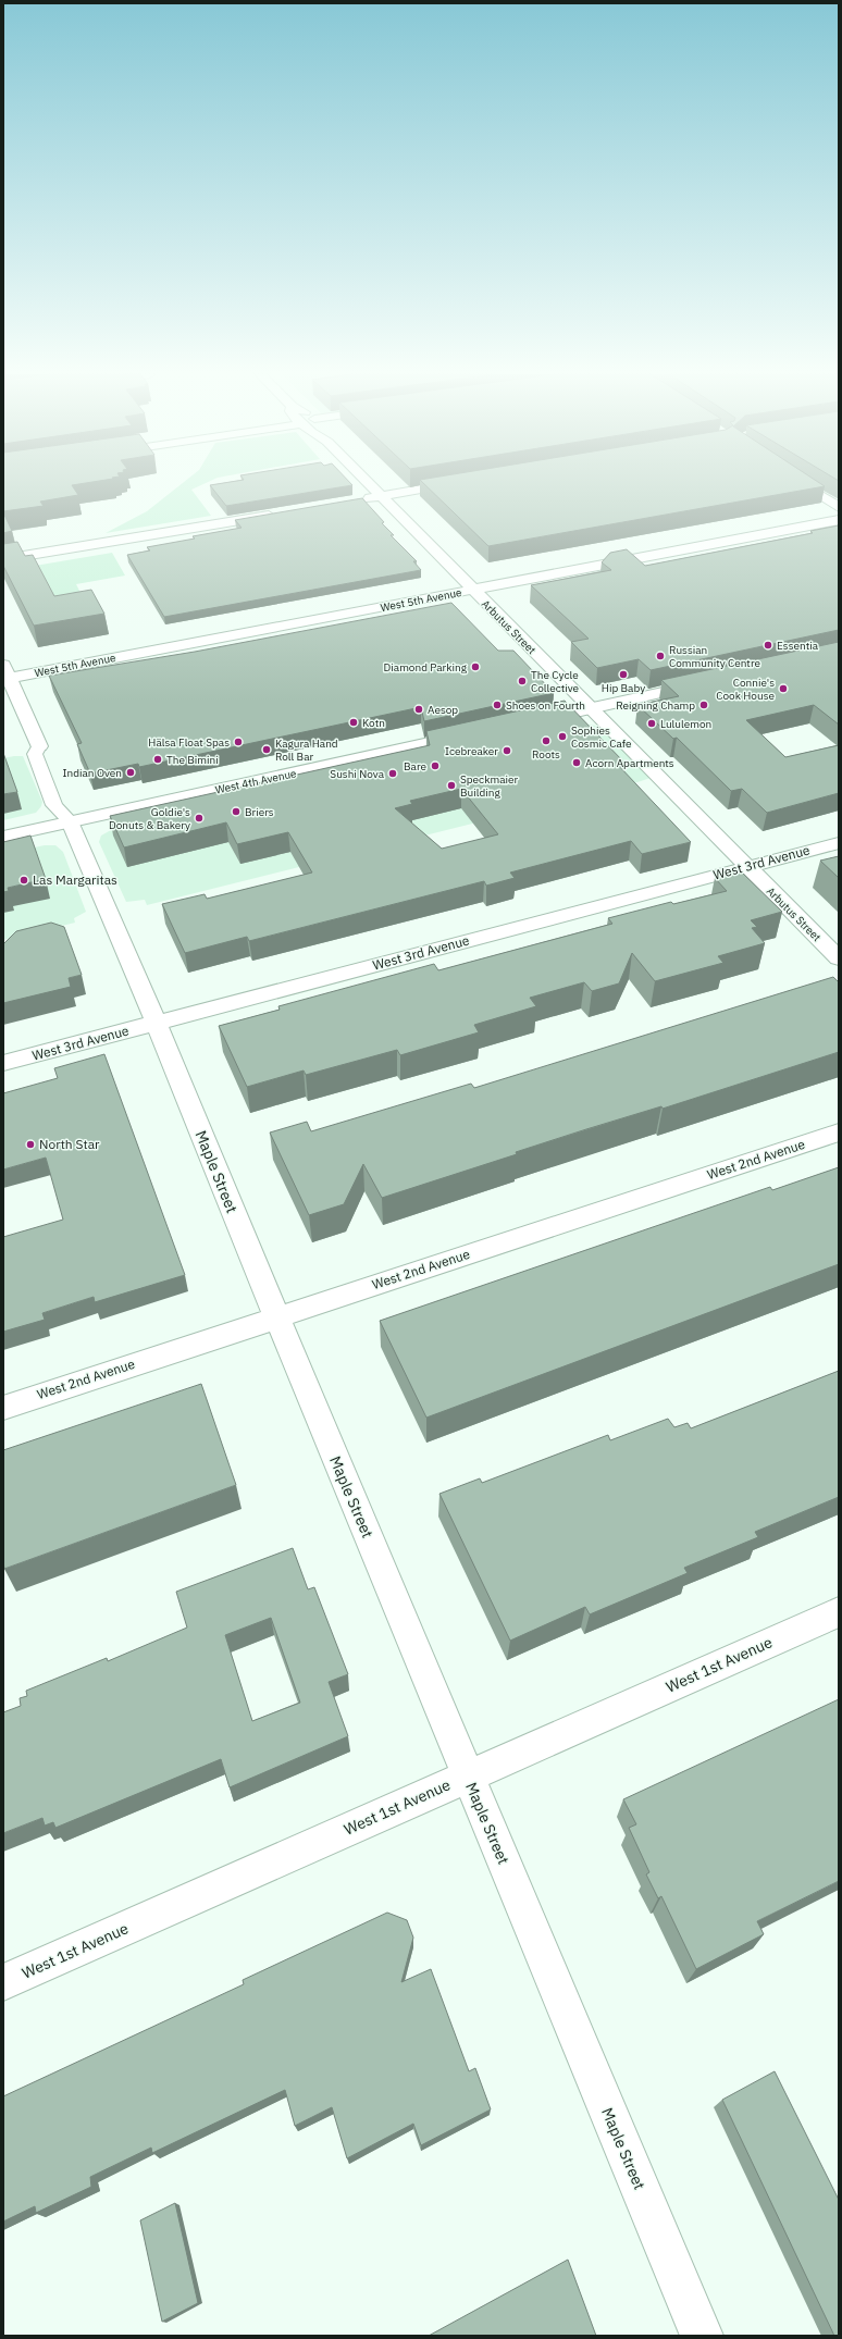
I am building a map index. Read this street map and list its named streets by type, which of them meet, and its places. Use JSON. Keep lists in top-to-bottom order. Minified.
{"streets":{"street":["West 5th Avenue","Arbutus Street","West 4th Avenue","West 3rd Avenue","West 2nd Avenue","Maple Street","West 1st Avenue"]},"crossings":[["West 5th Avenue","Arbutus Street"],["West 5th Avenue","Maple Street"],["Arbutus Street","West 3rd Avenue"],["West 4th Avenue","Maple Street"],["West 3rd Avenue","Maple Street"],["West 2nd Avenue","Maple Street"],["Maple Street","West 1st Avenue"]],"places":["Essentia","Russian Community Centre","Diamond Parking","Hip Baby","The Cycle Collective","Connie's Cook House","Shoes on Fourth","Reigning Champ","Aesop","Kotn","Lululemon","Sophies Cosmic Cafe","Roots","Hälsa Float Spas","Kagura Hand Roll Bar","Icebreaker","The Bimini","Acorn Apartments","Bare","Indian Oven","Sushi Nova","Speckmaier Building","Briers","Goldie's Donuts & Bakery","Las Margaritas","North Star"]}
